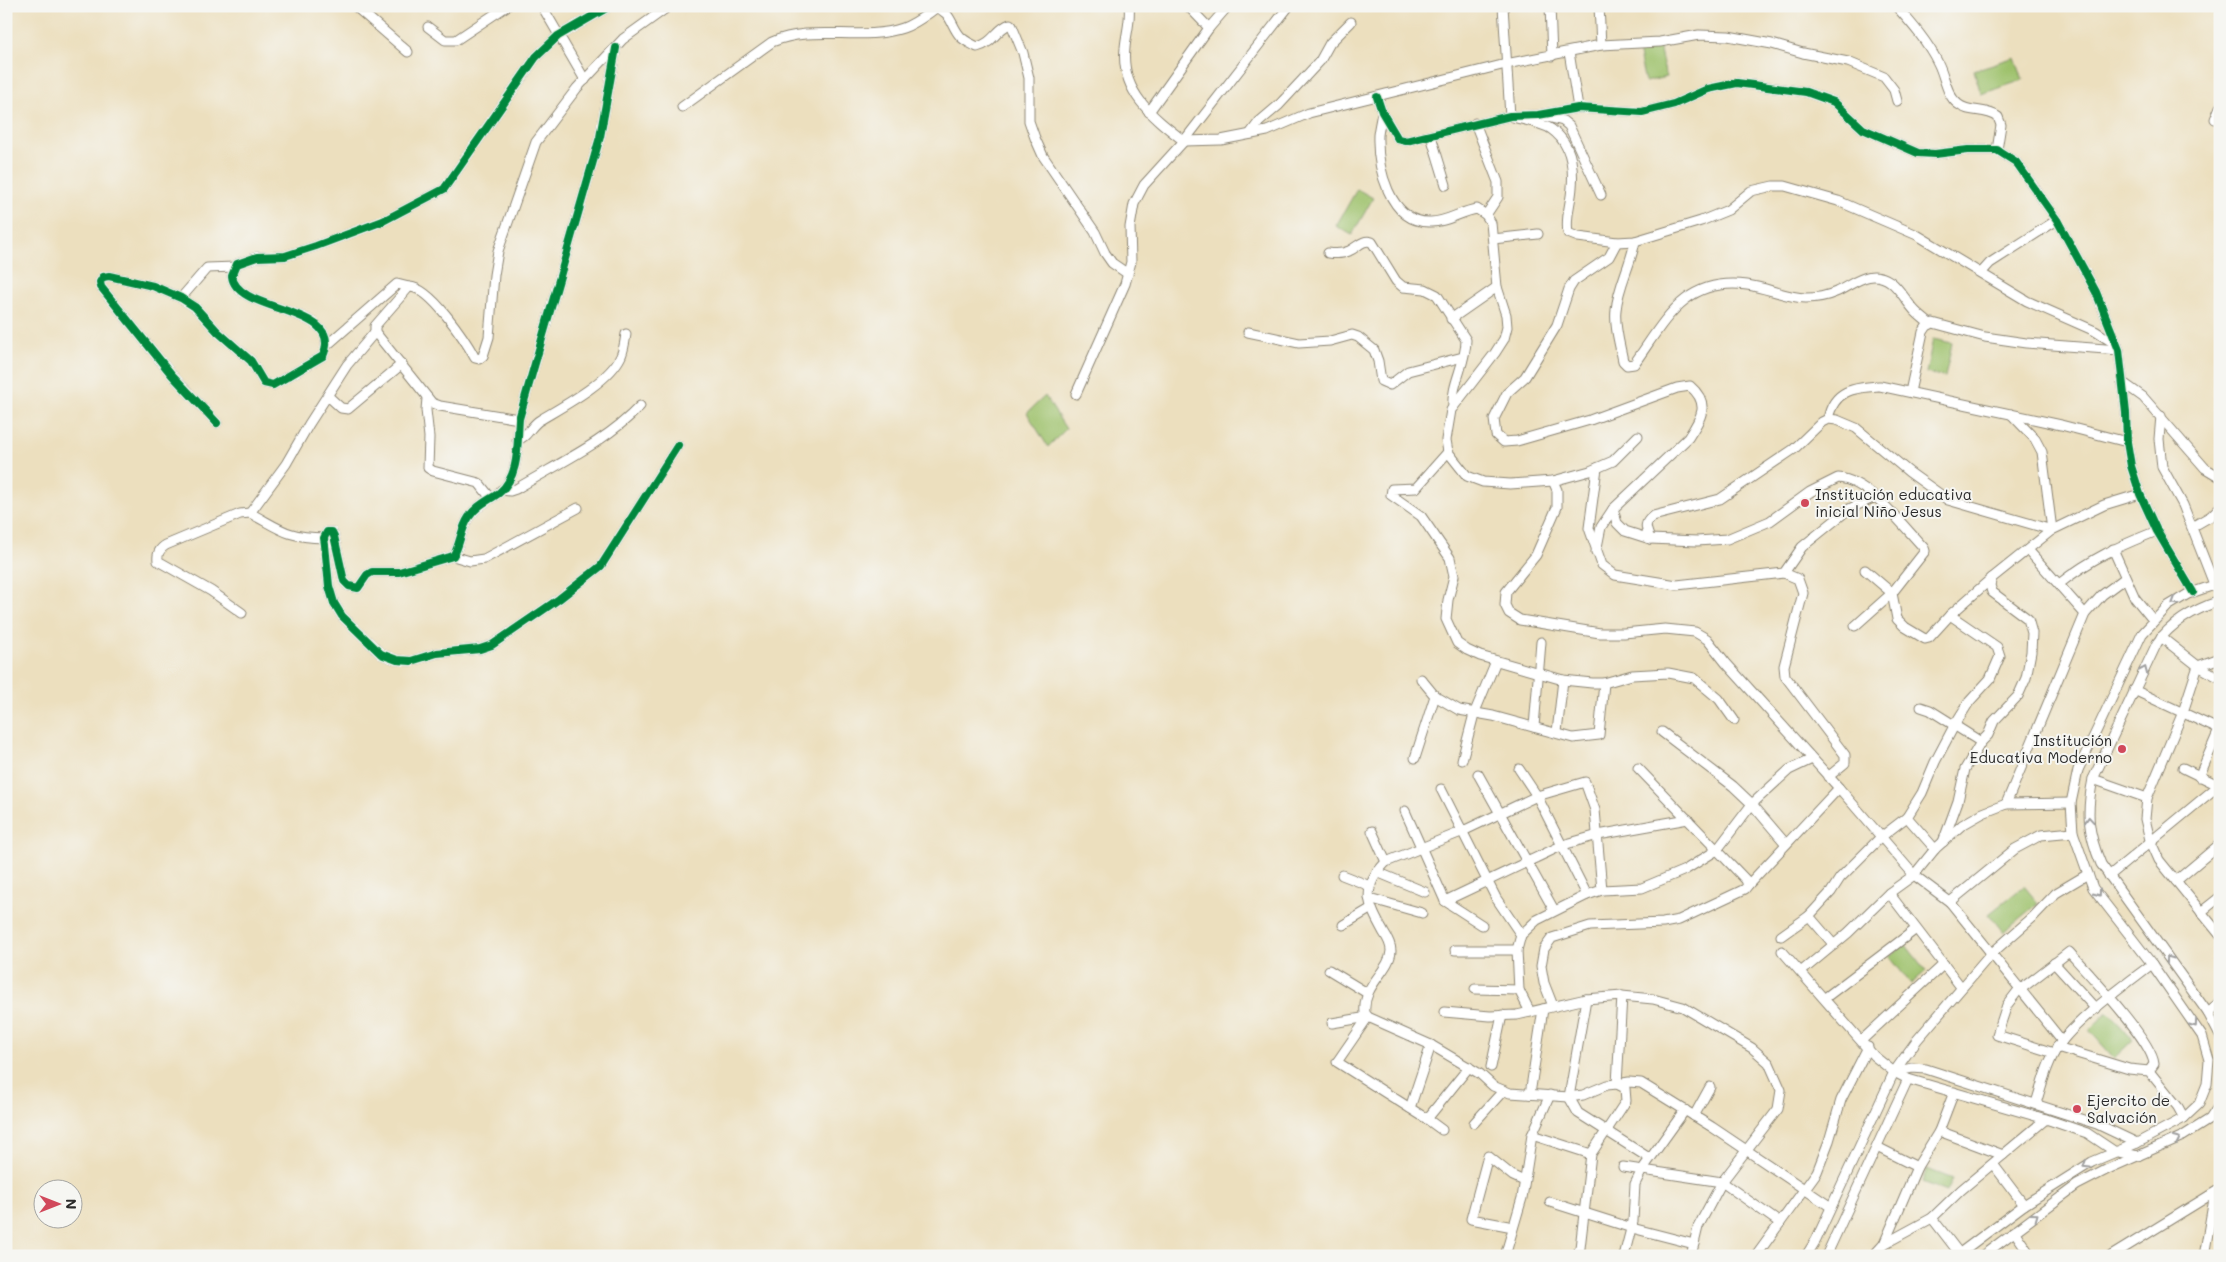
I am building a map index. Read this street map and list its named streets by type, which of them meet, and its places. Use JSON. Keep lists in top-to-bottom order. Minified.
{"places":["Institución educativa inicial Niño Jesus","Institución Educativa Moderno","Ejercito de Salvación"],"north":"right"}
